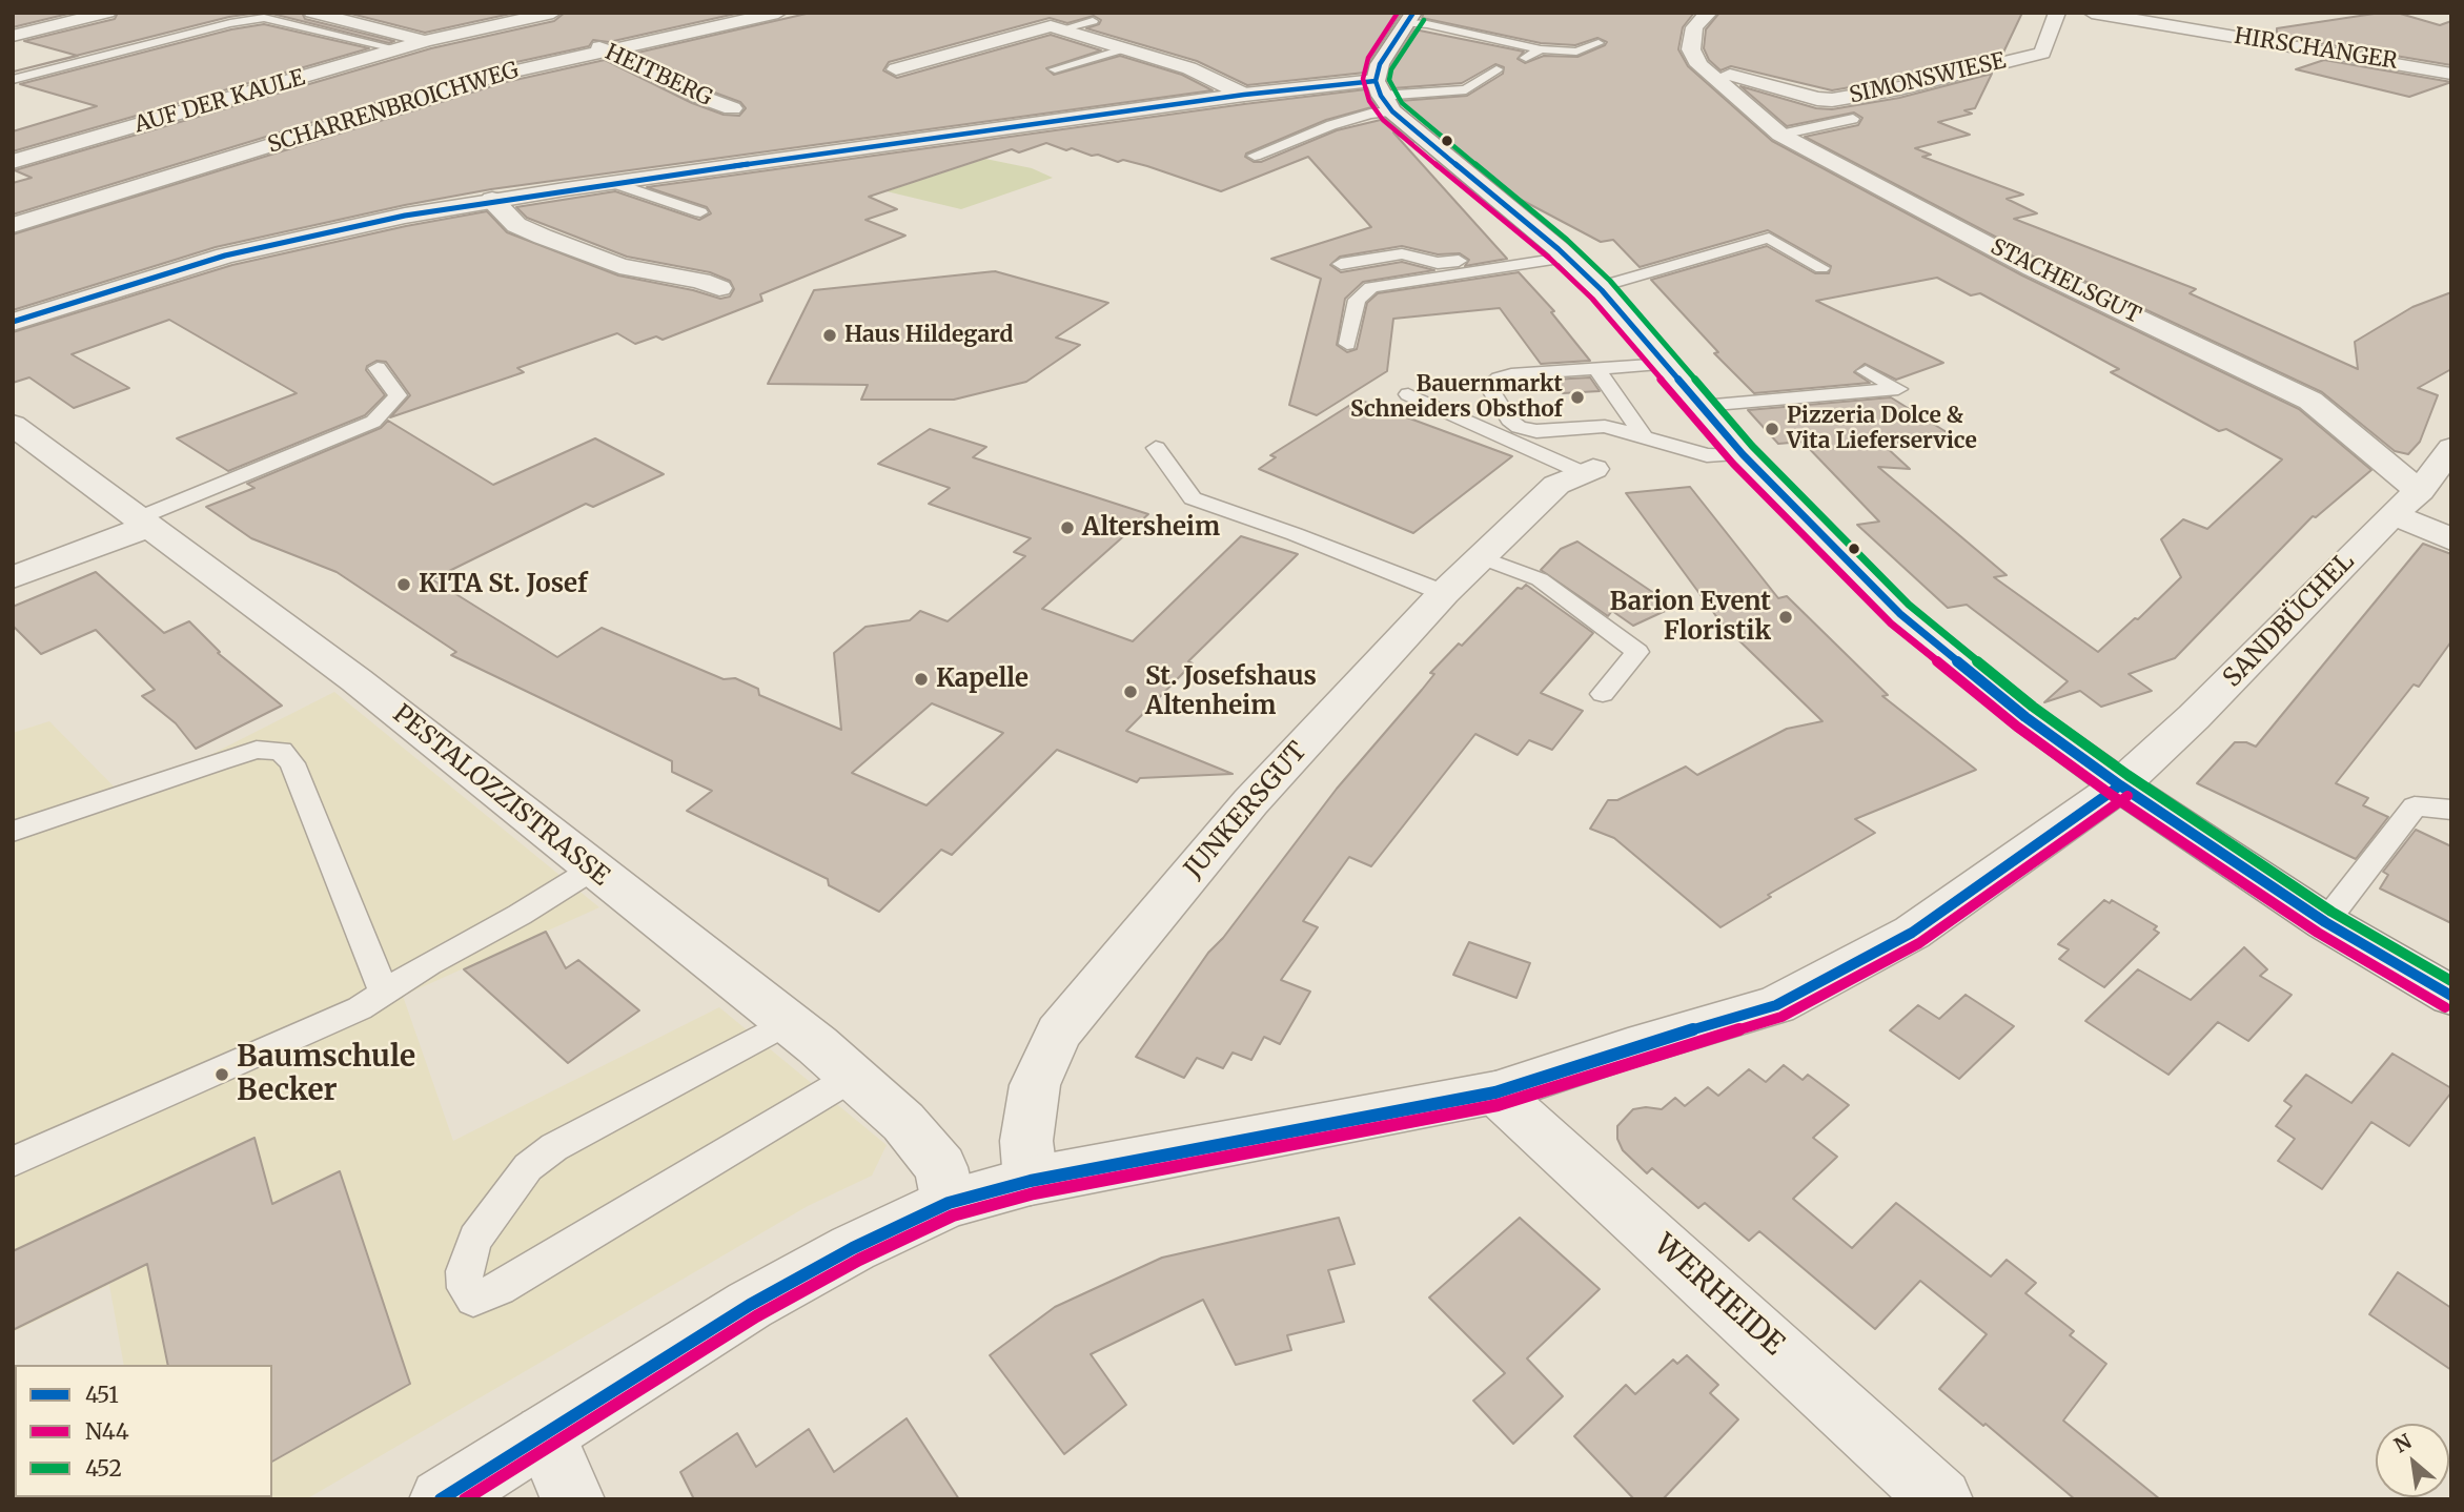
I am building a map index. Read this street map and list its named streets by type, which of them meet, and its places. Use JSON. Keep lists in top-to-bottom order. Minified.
{"streets":{"street":["HIRSCHANGER","HEITBERG","SIMONSWIESE","AUF DER KAULE","SCHARRENBROICHWEG","STACHELSGUT","SANDBÜCHEL","PESTALOZZISTRASSE","JUNKERSGUT","WERHEIDE"]},"crossings":[["HEITBERG","SCHARRENBROICHWEG"],["SIMONSWIESE","STACHELSGUT"],["STACHELSGUT","SANDBÜCHEL"],["SANDBÜCHEL","PESTALOZZISTRASSE"],["SANDBÜCHEL","JUNKERSGUT"],["SANDBÜCHEL","WERHEIDE"]],"places":["Haus Hildegard","Bauernmarkt Schneiders Obsthof","Pizzeria Dolce & Vita Lieferservice","Altersheim","KITA St. Josef","Barion Event Floristik","Kapelle","St. Josefshaus Altenheim","Baumschule Becker"],"lines":["transit line 451","transit line N44","transit line 452"],"legend":["451","N44","452"],"north":"top left"}
